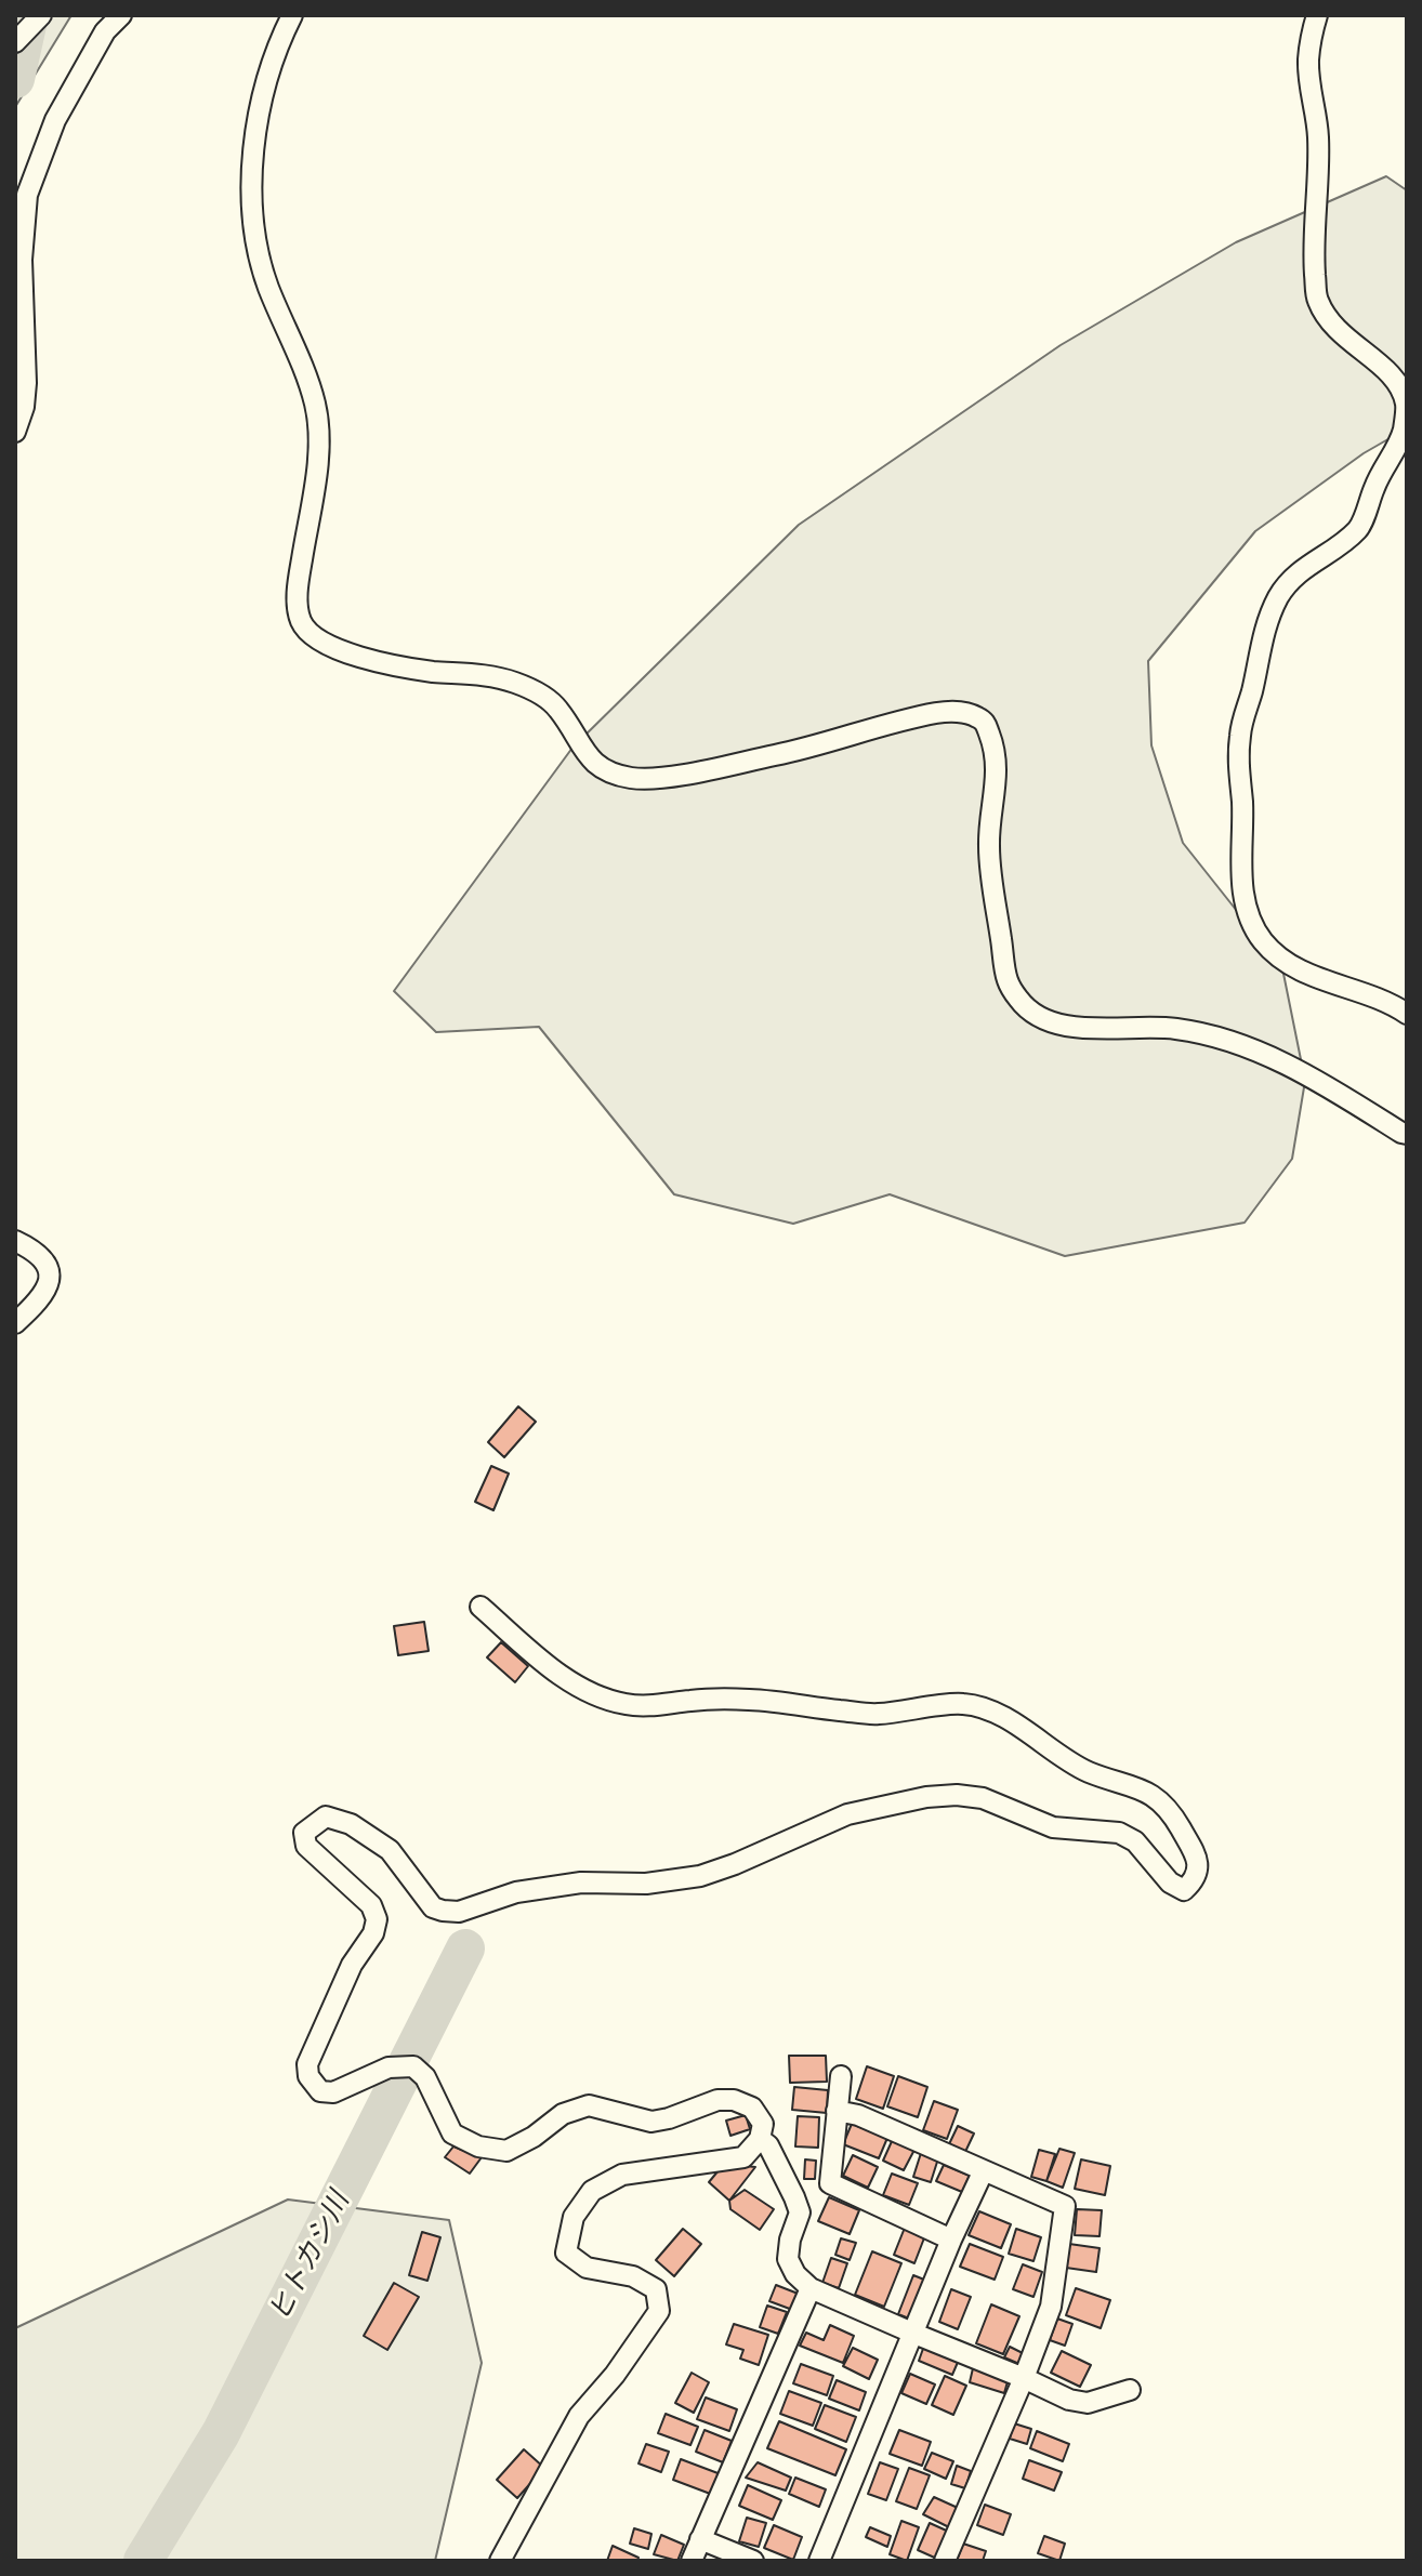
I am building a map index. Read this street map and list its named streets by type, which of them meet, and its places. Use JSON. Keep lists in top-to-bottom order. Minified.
{"water":["ヒトカシ川"]}
